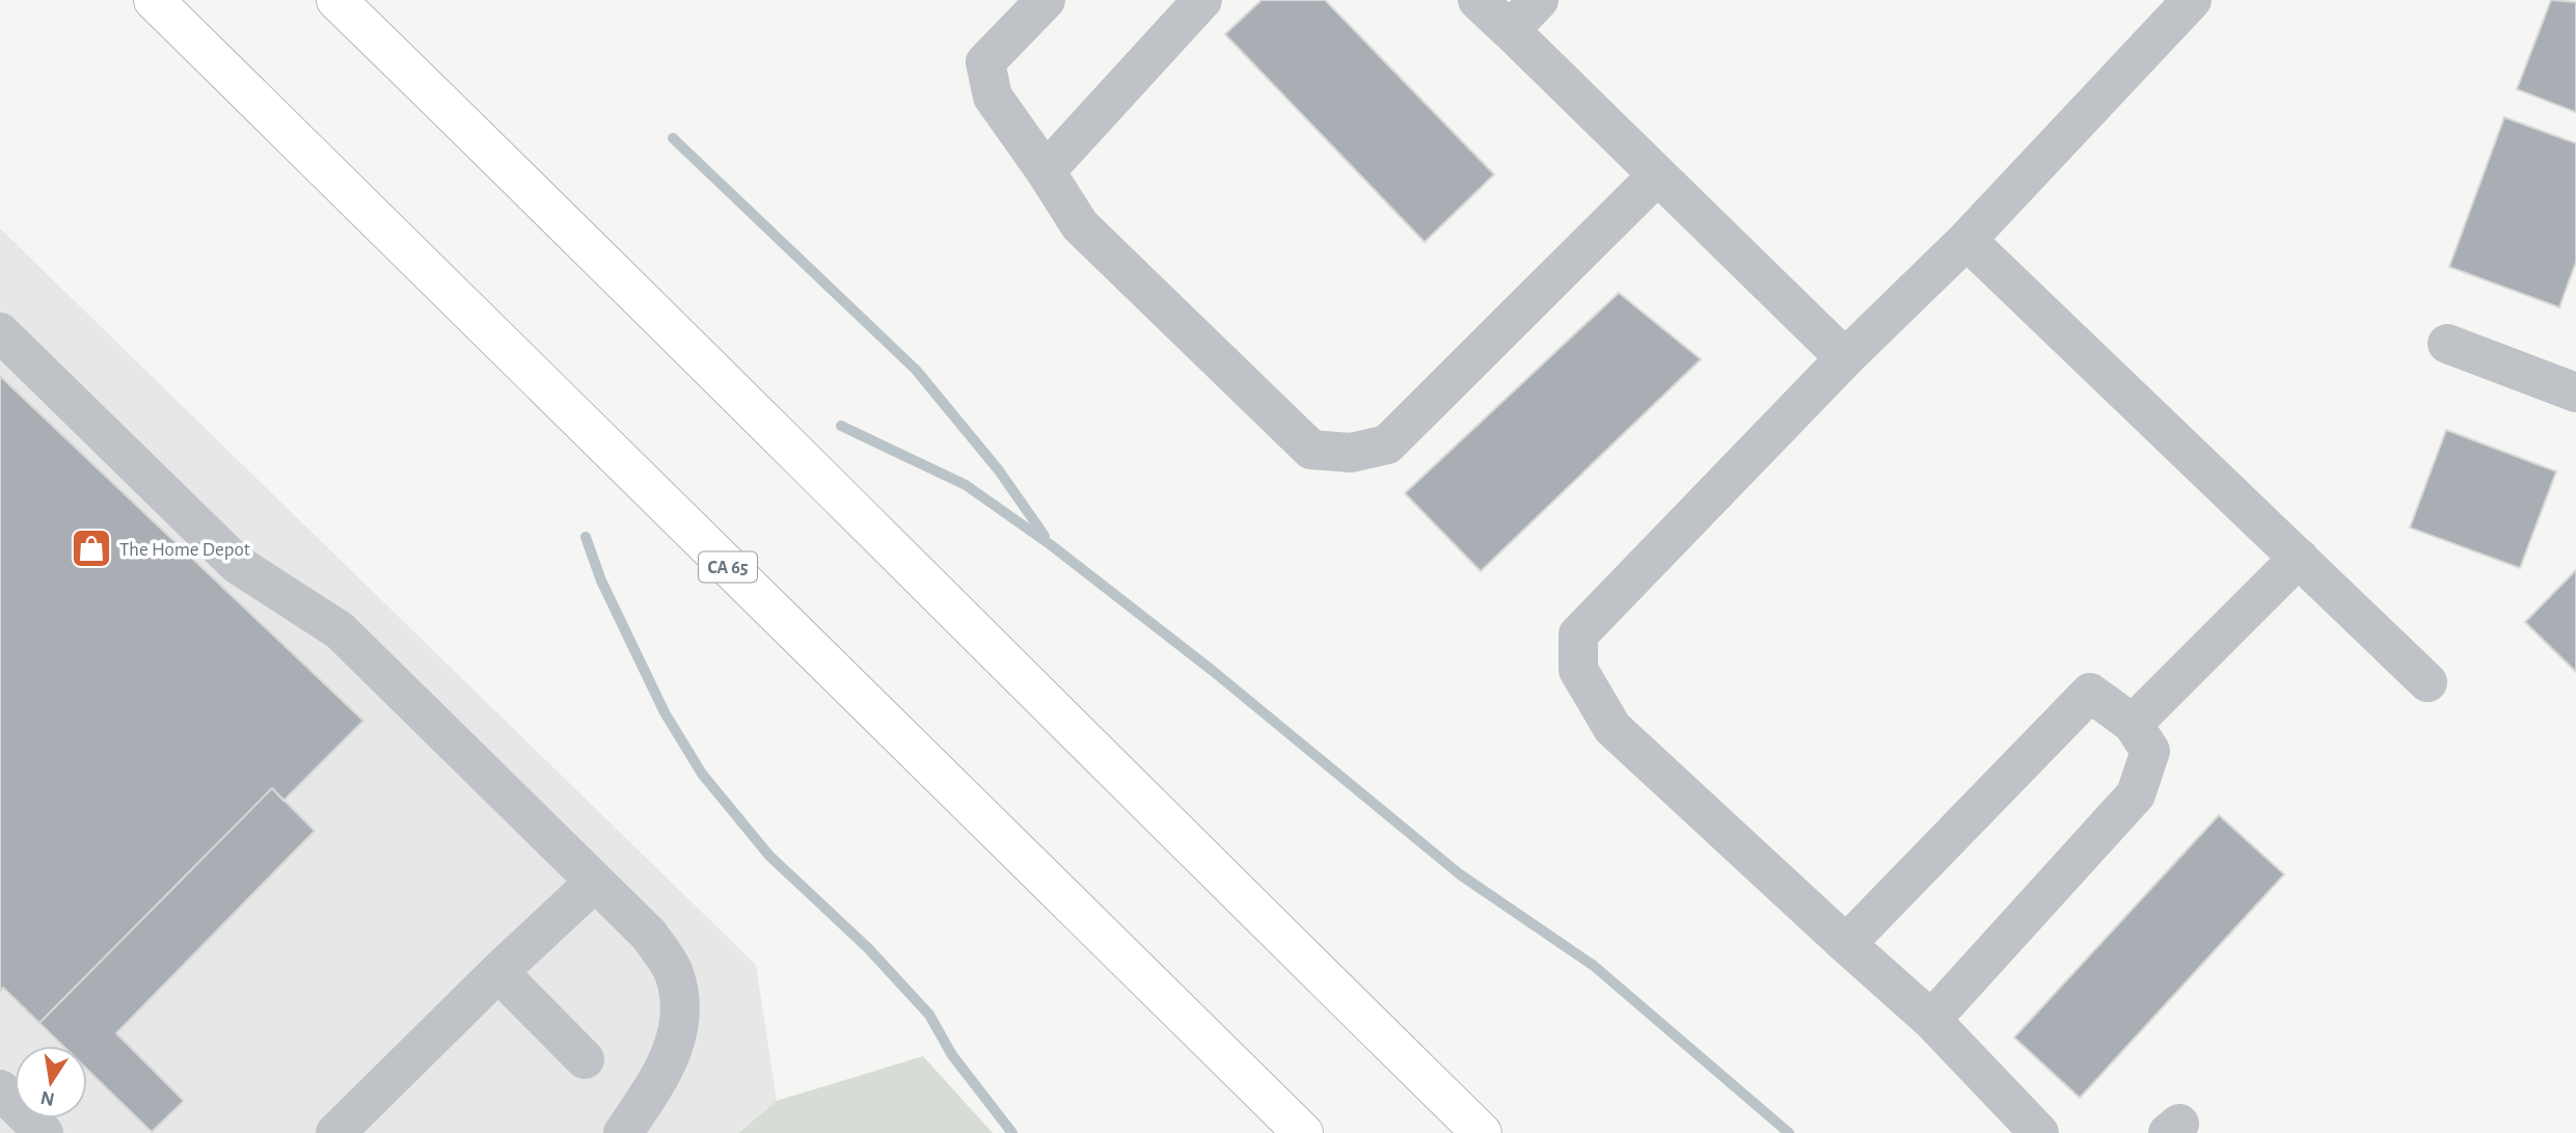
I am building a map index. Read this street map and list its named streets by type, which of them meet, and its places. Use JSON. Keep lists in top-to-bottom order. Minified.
{"streets":{"highway":["CA 65"]},"places":{"shop":["The Home Depot"]},"north":"bottom"}
